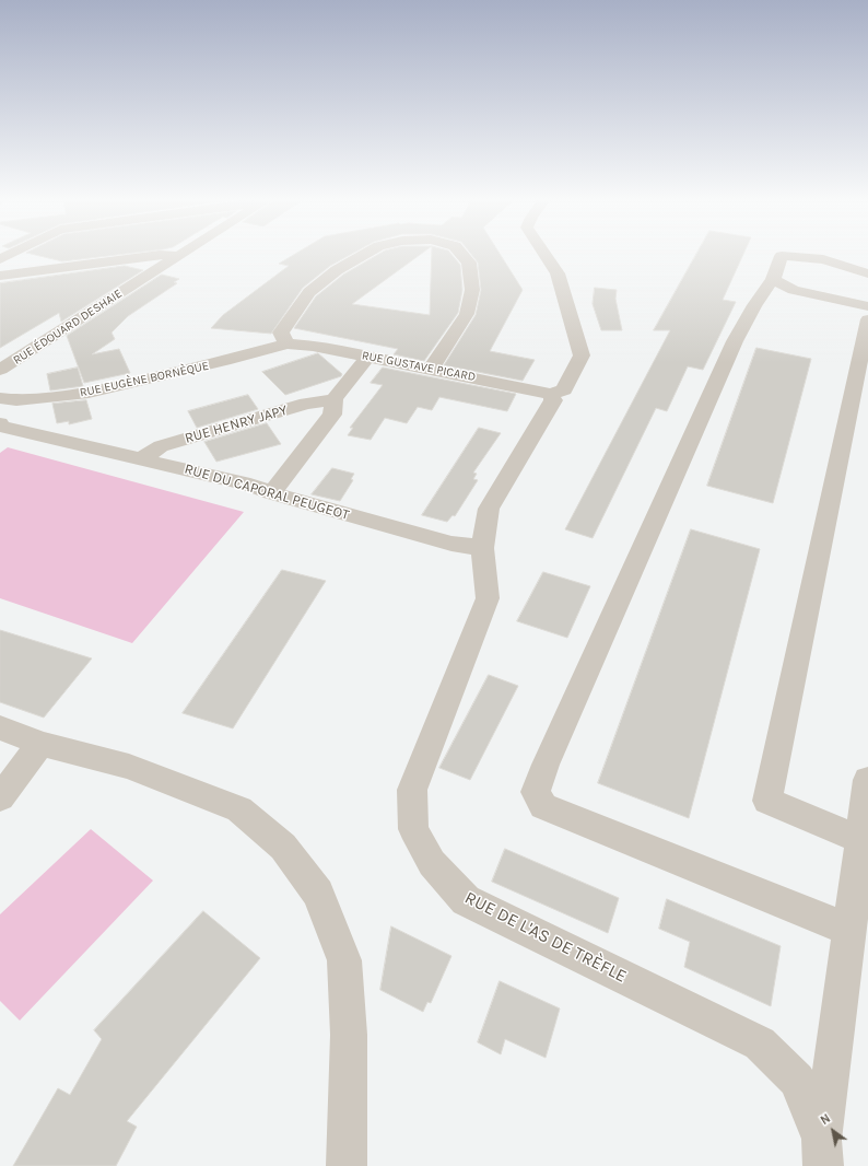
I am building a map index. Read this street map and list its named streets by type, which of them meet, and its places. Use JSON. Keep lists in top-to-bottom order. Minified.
{"streets":{"street":["RUE ÉDOUARD DESHAIE","RUE GUSTAVE PICARD","RUE EUGÈNE BORNÈQUE","RUE HENRY JAPY","RUE DU CAPORAL PEUGEOT","RUE DE L'AS DE TRÈFLE"]},"crossings":[["RUE GUSTAVE PICARD","RUE EUGÈNE BORNÈQUE"],["RUE GUSTAVE PICARD","RUE DE L'AS DE TRÈFLE"],["RUE HENRY JAPY","RUE DU CAPORAL PEUGEOT"],["RUE DU CAPORAL PEUGEOT","RUE DE L'AS DE TRÈFLE"]],"north":"top left"}
